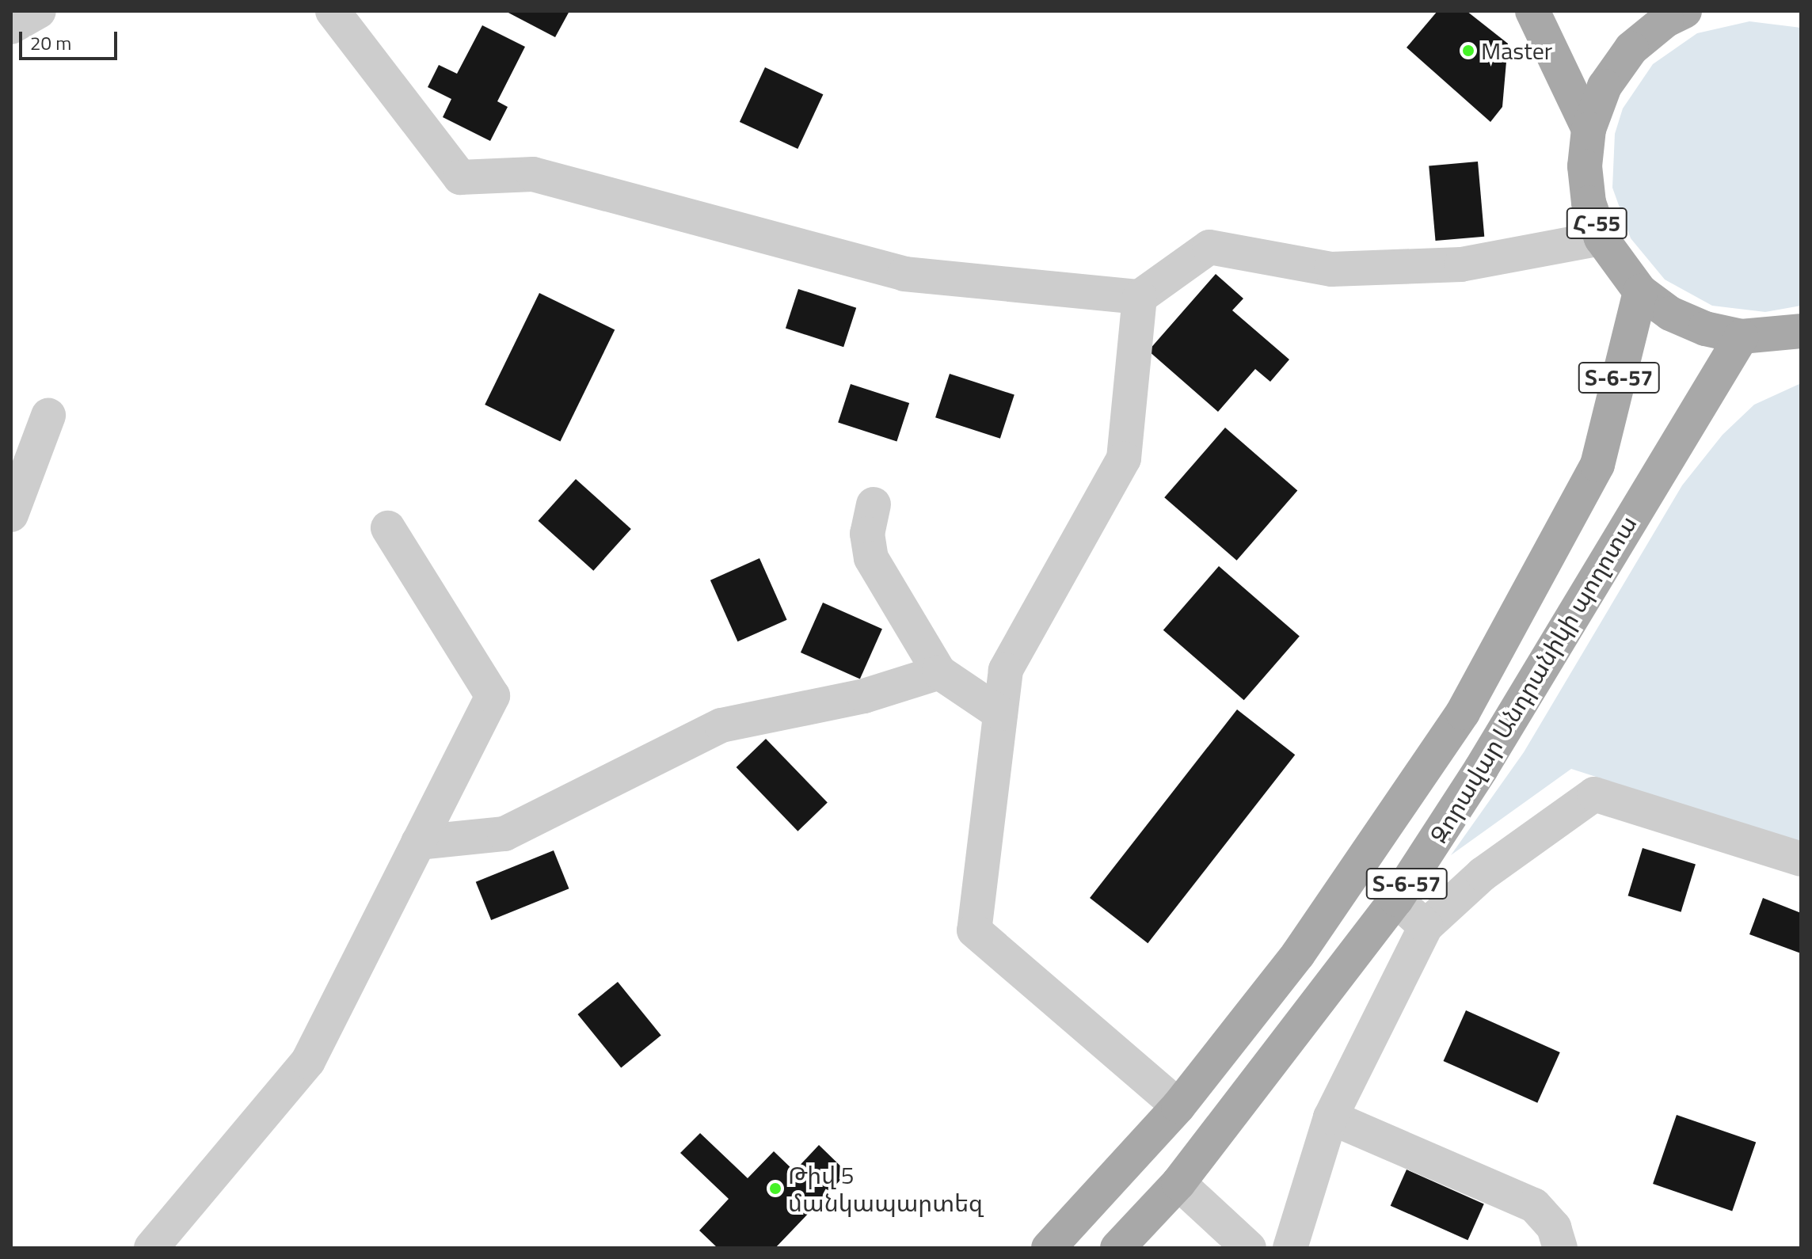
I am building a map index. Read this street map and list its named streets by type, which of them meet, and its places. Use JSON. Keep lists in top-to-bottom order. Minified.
{"streets":{"main road":["Հ-55","Տ-6-57","Զորավար Անդրանիկի պողոտա"]},"crossings":[["Հ-55","Զորավար Անդրանիկի պողոտա"]],"places":["Master","Թիվ 5 մանկապարտեզ"],"scale_bar":"20 m"}
